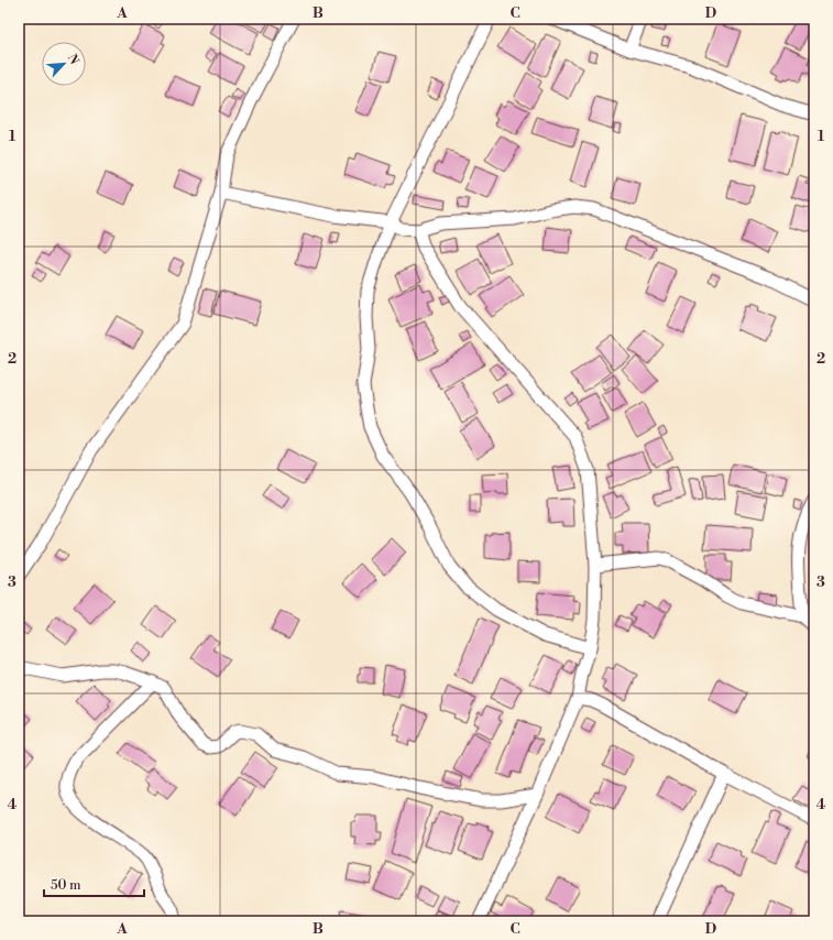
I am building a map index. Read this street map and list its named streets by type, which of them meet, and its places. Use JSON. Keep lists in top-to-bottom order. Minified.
{"scale_bar":"50 m","north":"top right","grid":{"columns":["A","B","C","D"],"rows":["1","2","3","4"]}}
